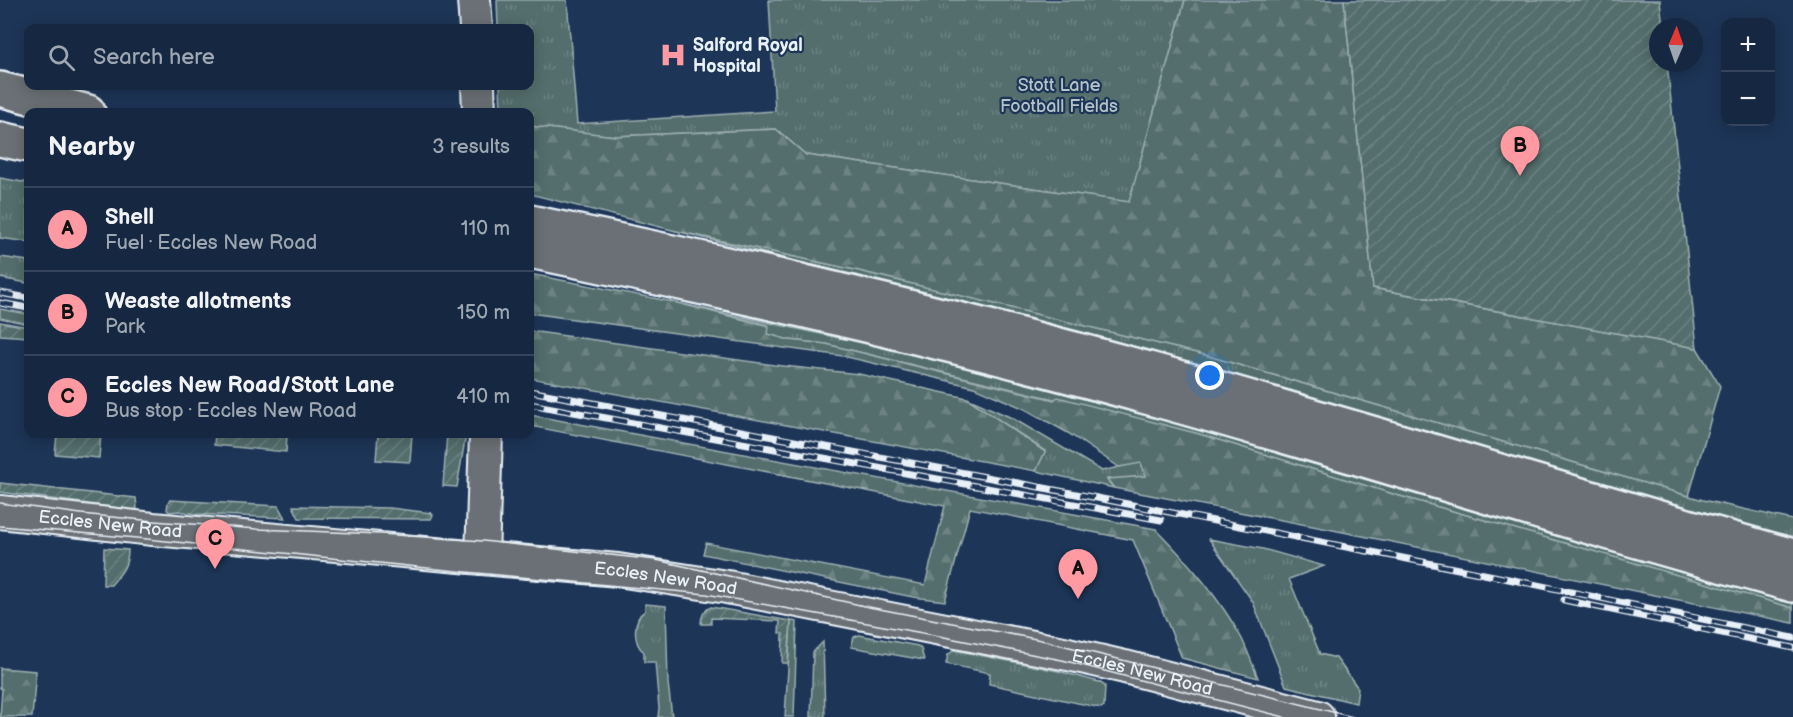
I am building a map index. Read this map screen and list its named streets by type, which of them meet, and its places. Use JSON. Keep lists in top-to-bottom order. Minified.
{"streets":{"main road":["Eccles New Road"]},"parks":["Stott Lane Football Fields"],"places":{"hospital":["Salford Royal Hospital"]},"north":"top","page":{"map_buttons":["+","−"],"search":"Search here","heading":["Nearby","3 results"],"pins":["B","C","A"],"list":[{"mark":"A","name":"Shell","note":"Fuel · Eccles New Road","value":"110 m"},{"mark":"B","name":"Weaste allotments","note":"Park","value":"150 m"},{"mark":"C","name":"Eccles New Road/Stott Lane","note":"Bus stop · Eccles New Road","value":"410 m"}]}}
